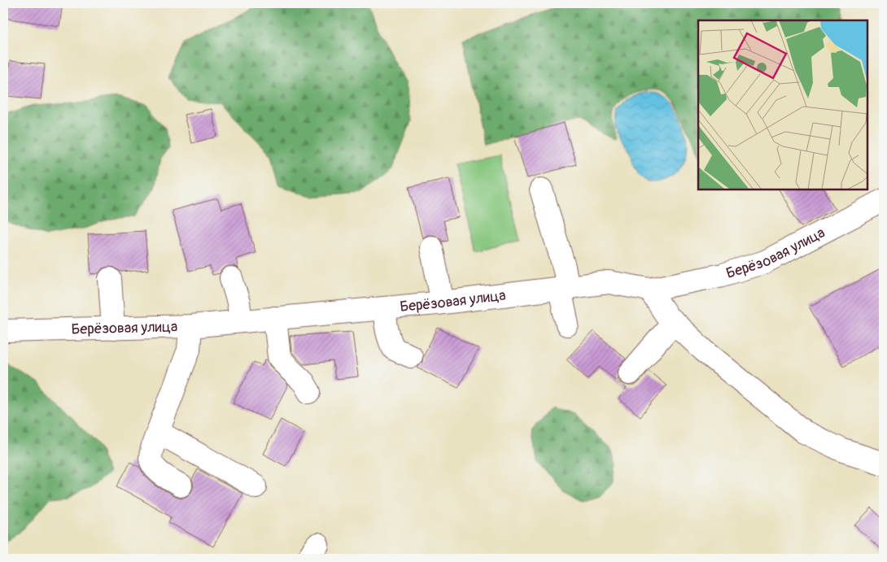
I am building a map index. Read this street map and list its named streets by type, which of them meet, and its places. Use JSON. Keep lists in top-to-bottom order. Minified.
{"streets":{"street":["Берёзовая улица"]}}
